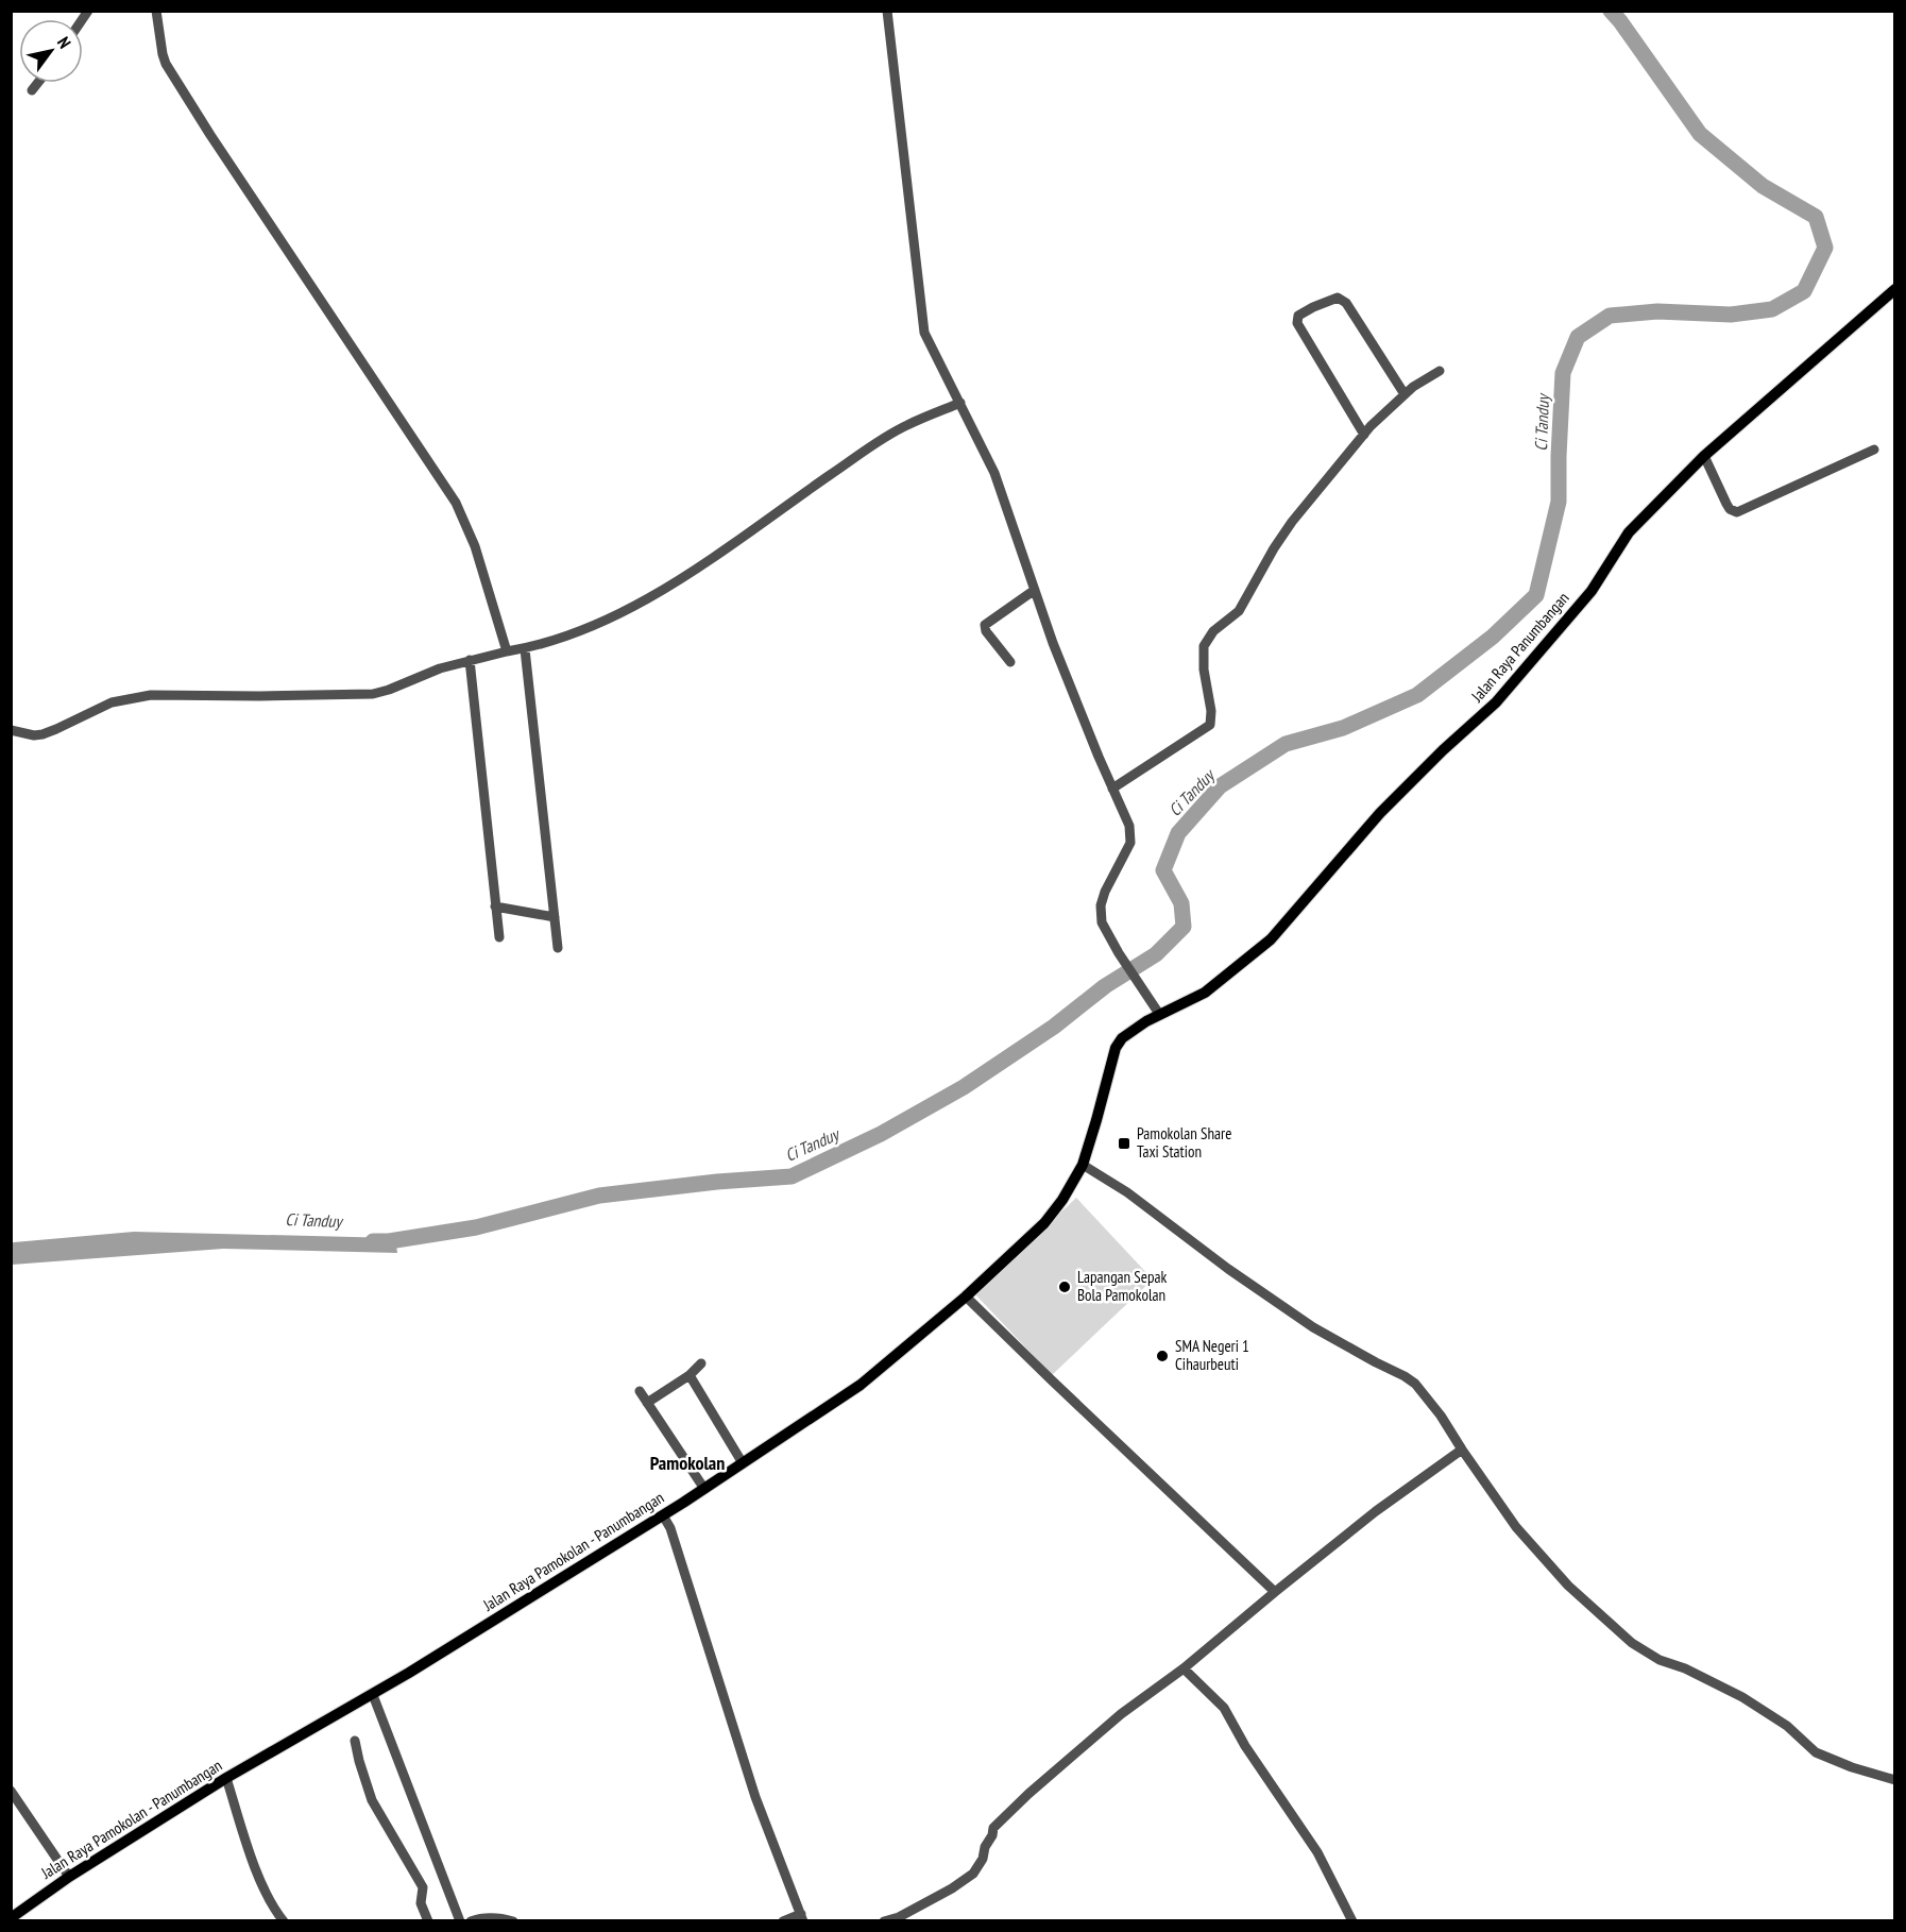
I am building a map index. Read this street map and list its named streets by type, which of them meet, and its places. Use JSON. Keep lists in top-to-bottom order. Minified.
{"streets":{"main road":["Jalan Raya Panumbangan","Jalan Raya Pamokolan - Panumbangan"]},"crossings":[["Jalan Raya Panumbangan","Jalan Raya Pamokolan - Panumbangan"]],"districts":["Pamokolan"],"water":["Ci Tanduy"],"places":{"transit":["Pamokolan Share Taxi Station"],"other":["Lapangan Sepak Bola Pamokolan","SMA Negeri 1 Cihaurbeuti"]},"north":"top right"}
